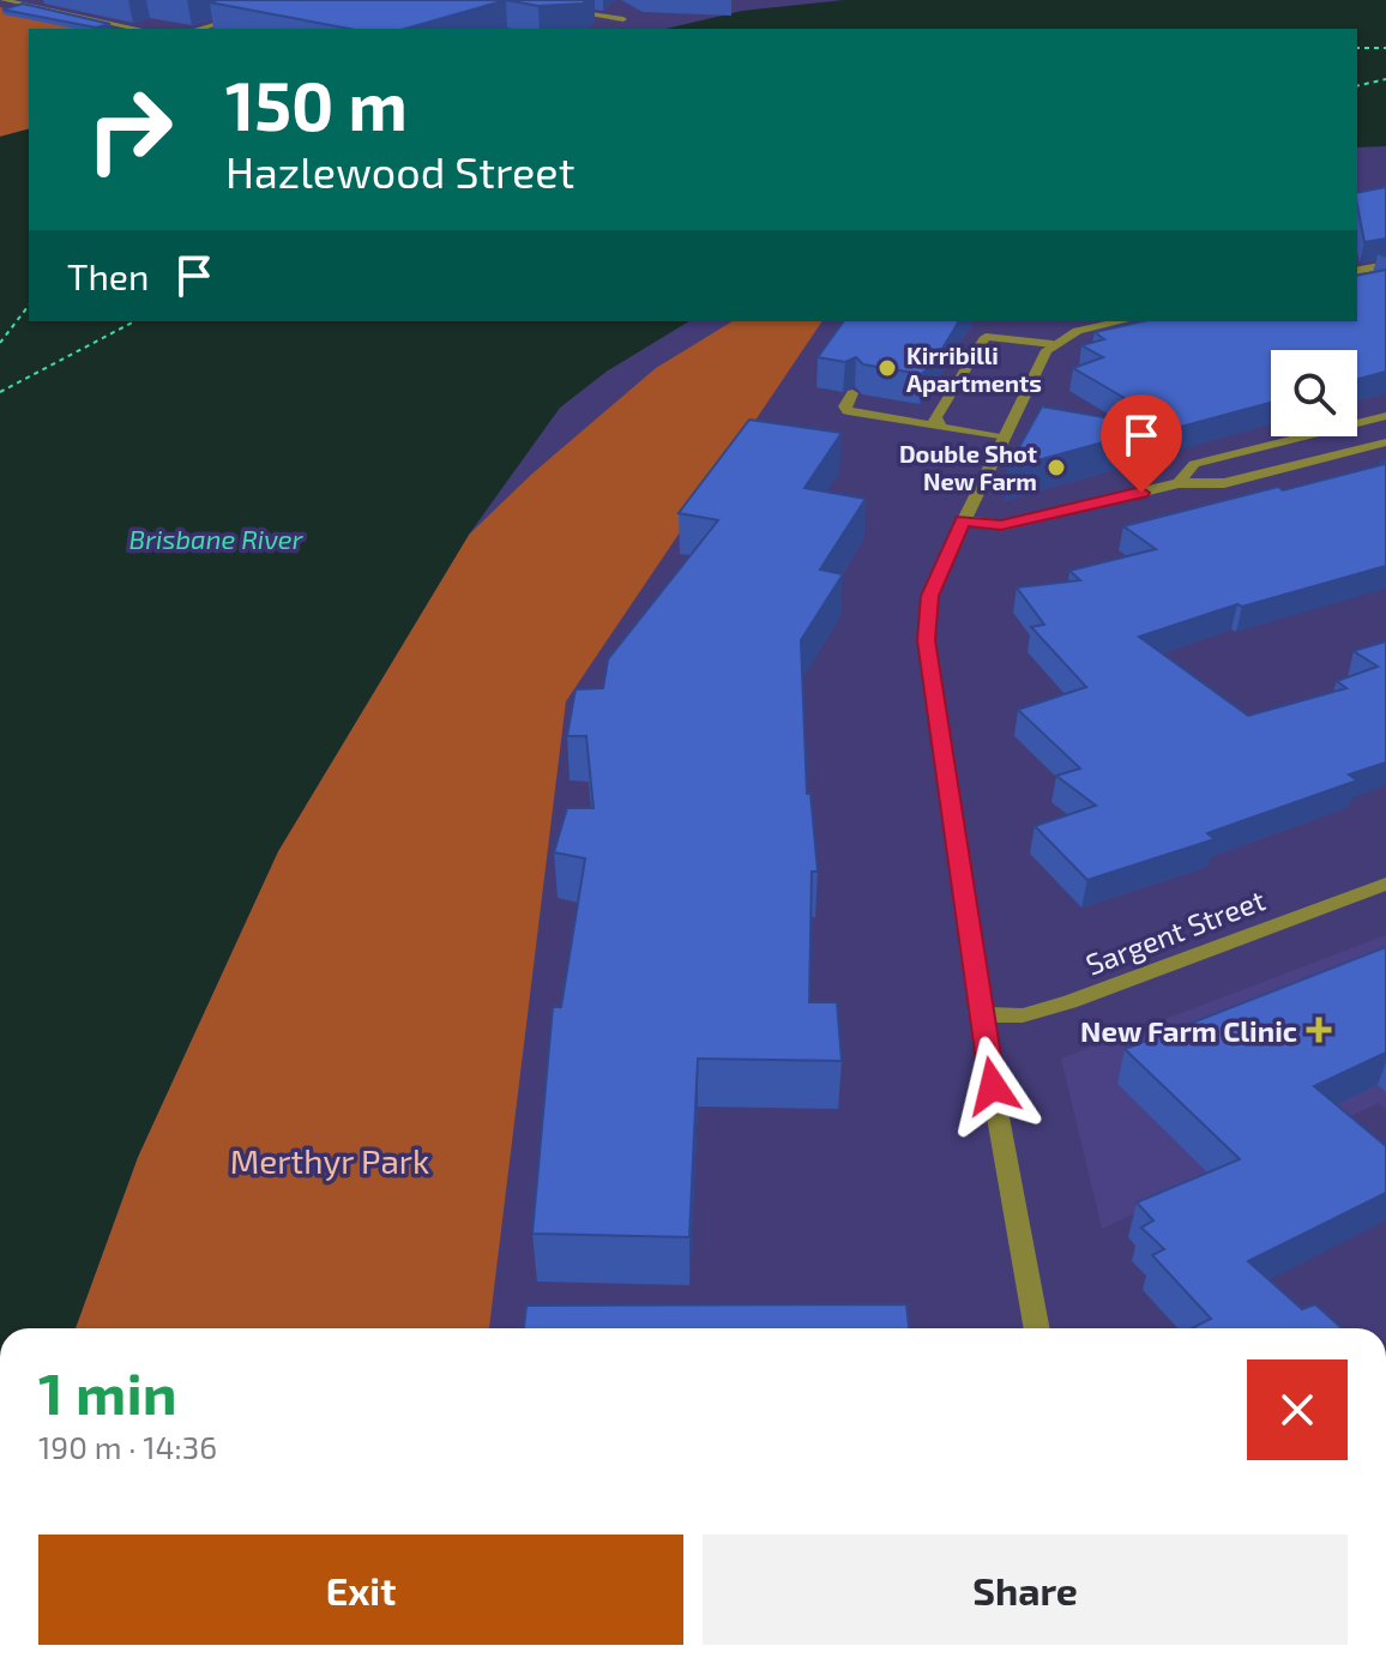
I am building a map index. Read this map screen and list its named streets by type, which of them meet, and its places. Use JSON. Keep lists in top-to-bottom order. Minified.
{"streets":{"street":["Sargent Street"]},"water":["Brisbane River"],"parks":["Merthyr Park"],"places":{"other":["Kirribilli Apartments","Double Shot New Farm"],"health":["New Farm Clinic"]},"page":{"turn":["150 m","Hazlewood Street"],"then":"Then","heading":["1 min","190 m · 14:36"],"buttons":["Exit","Share"]}}
